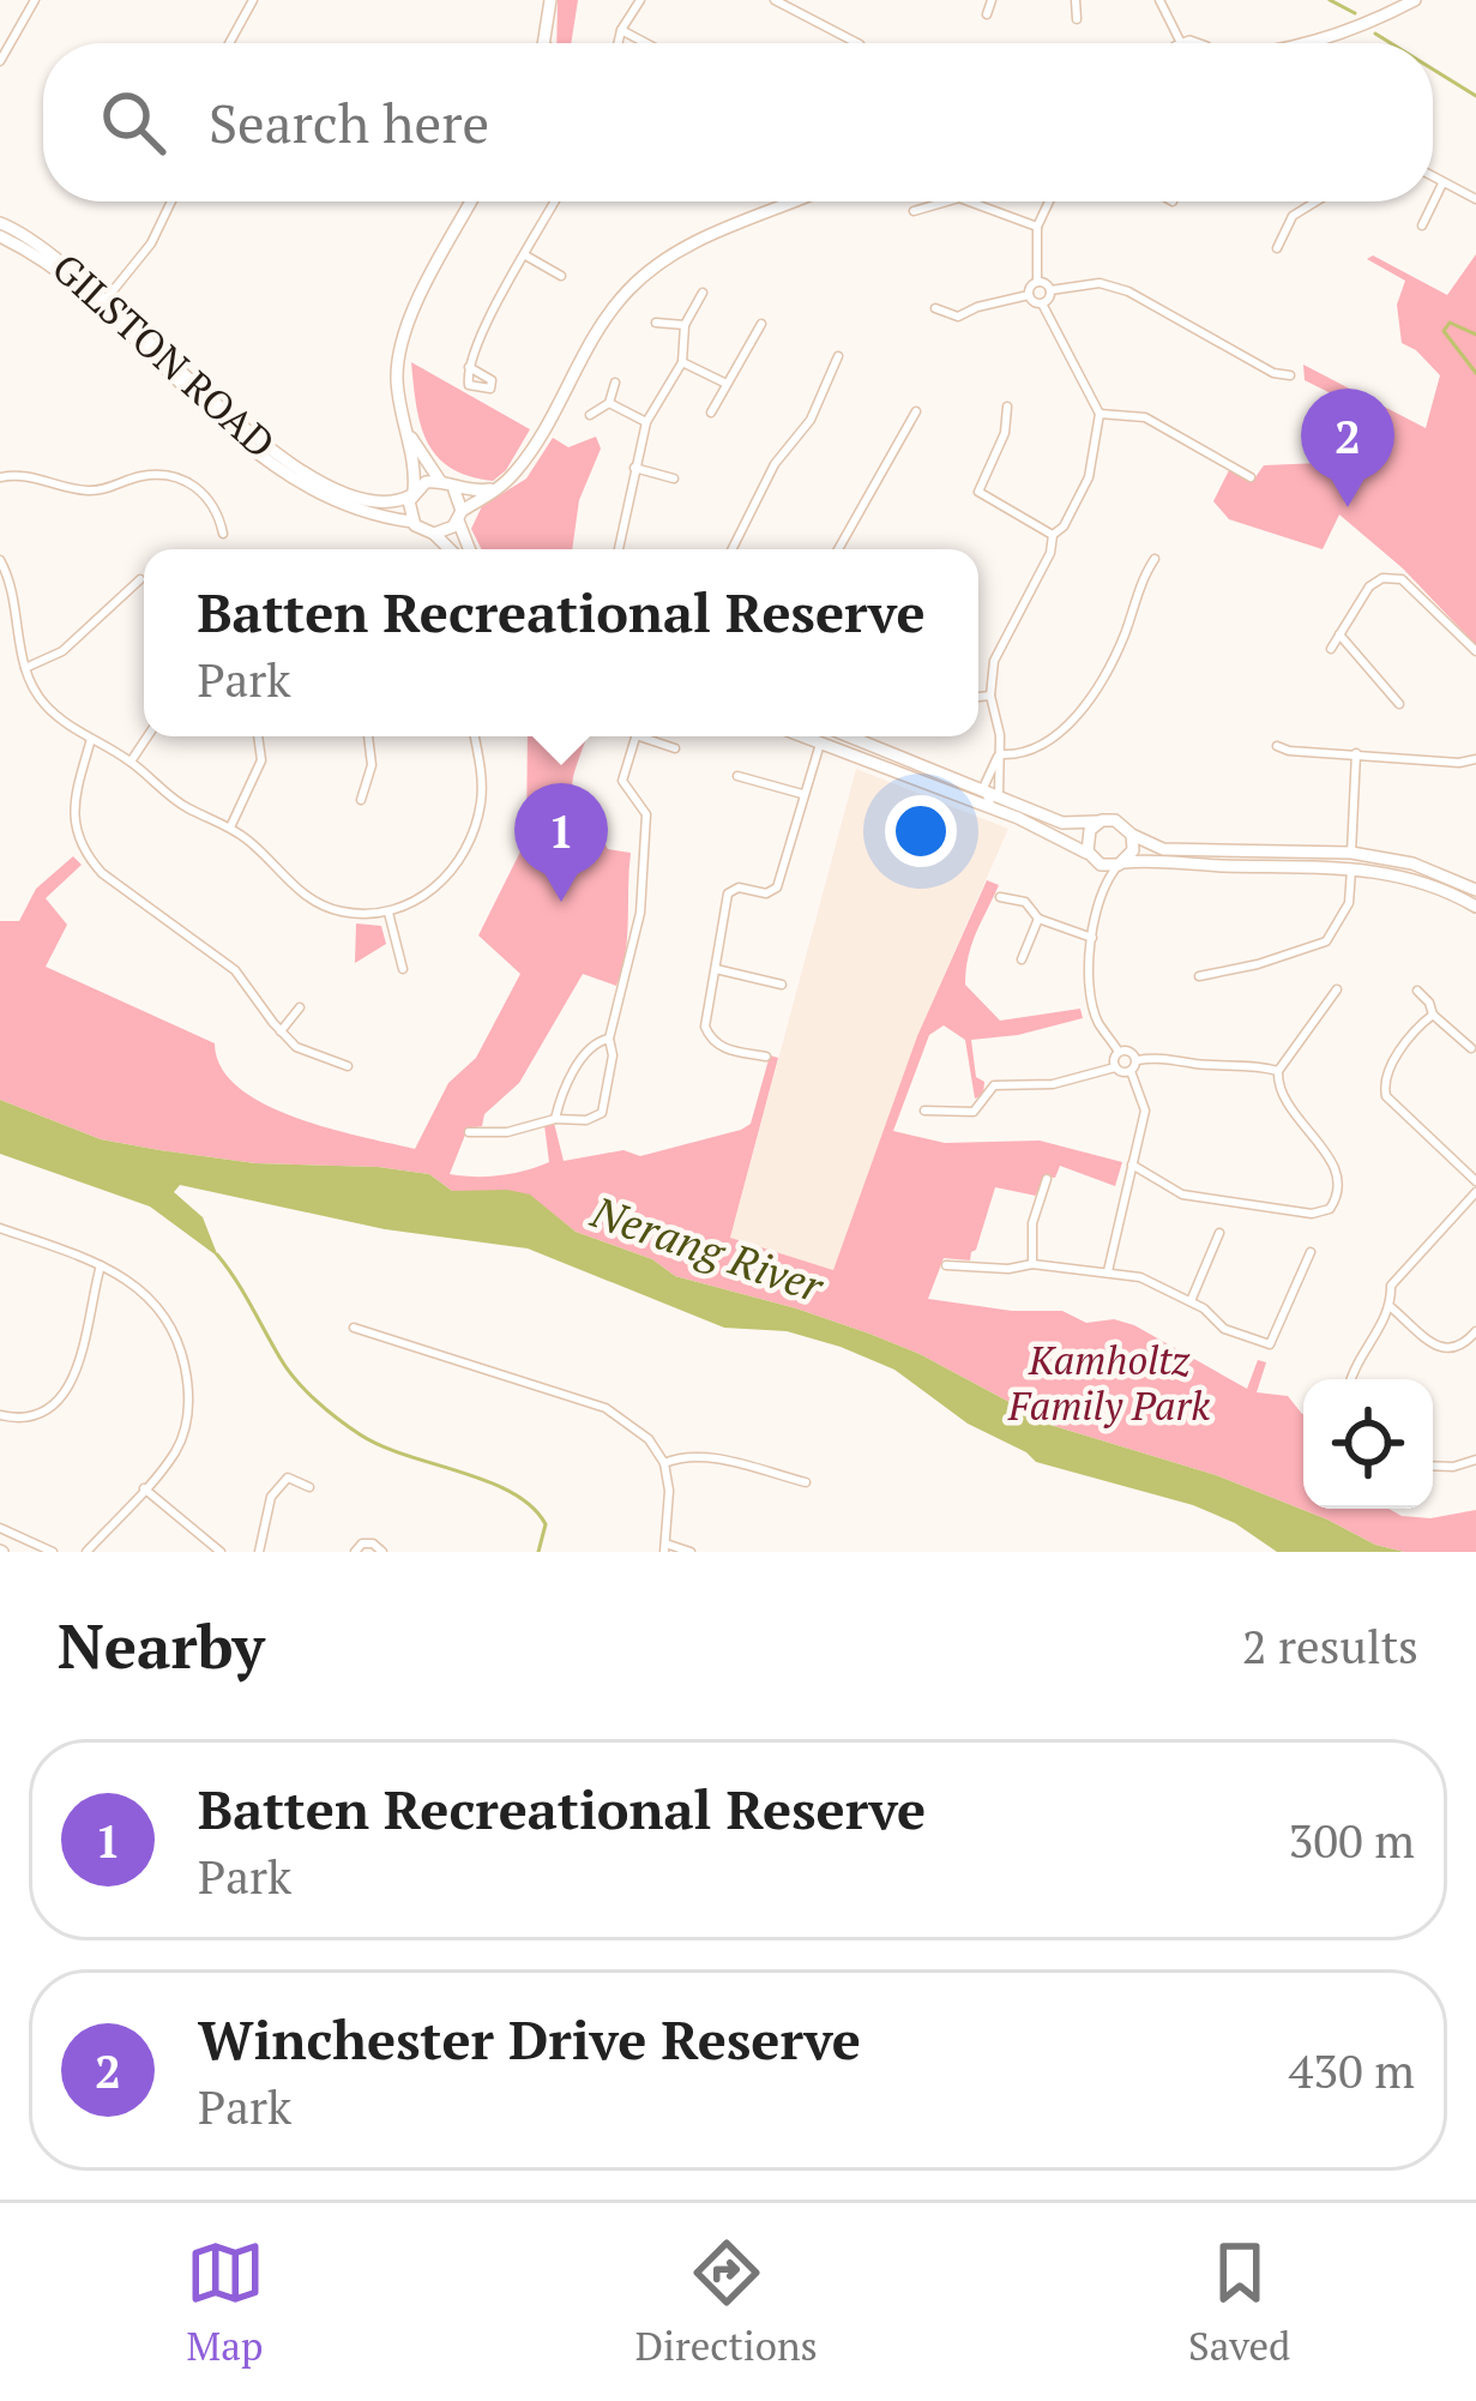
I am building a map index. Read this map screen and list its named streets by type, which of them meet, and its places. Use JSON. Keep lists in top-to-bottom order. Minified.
{"streets":{"main road":["GILSTON ROAD"]},"water":["Nerang River"],"parks":["Kamholtz Family Park"],"page":{"search":"Search here","pins":["2","1"],"popup":["Batten Recreational Reserve","Park"],"heading":["Nearby","2 results"],"list":[{"mark":"1","name":"Batten Recreational Reserve","note":"Park","value":"300 m"},{"mark":"2","name":"Winchester Drive Reserve","note":"Park","value":"430 m"}],"nav":["Map","Directions","Saved"]}}
